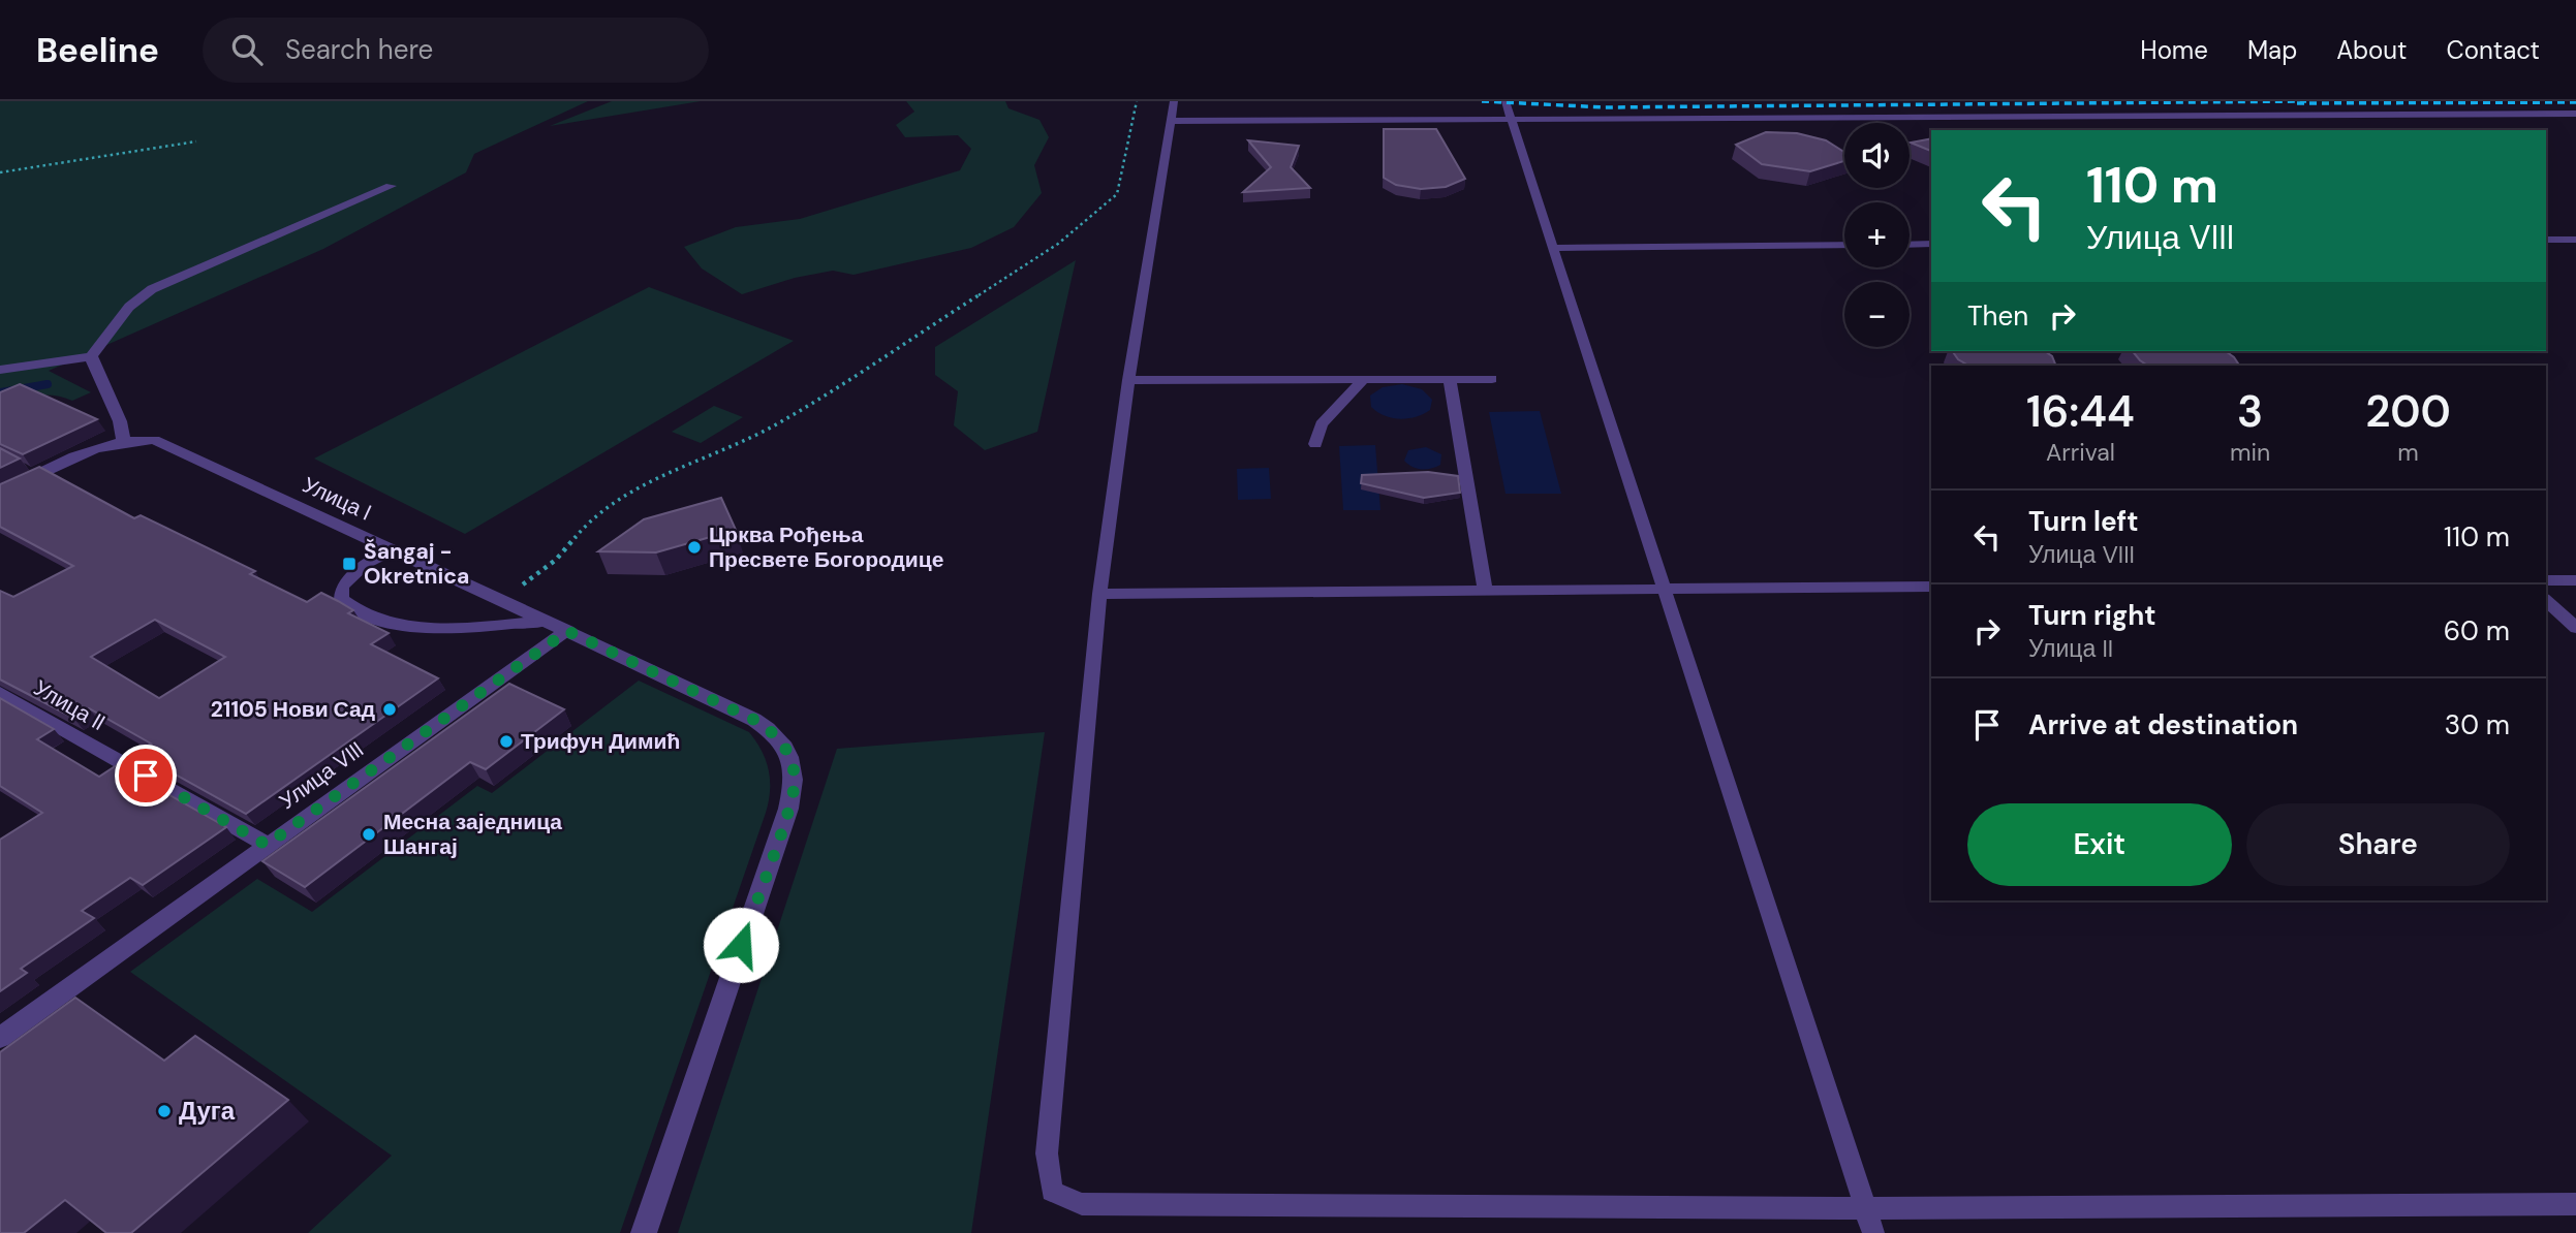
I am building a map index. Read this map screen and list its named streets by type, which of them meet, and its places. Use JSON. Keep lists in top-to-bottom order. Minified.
{"streets":{"street":["Улица I","Улица II","Улица VIII"]},"crossings":[["Улица I","Улица VIII"],["Улица II","Улица VIII"]],"places":{"other":["Црква Рођења Пресвете Богородице","21105 Нови Сад","Трифун Димић","Месна заједница Шангај","Дуга"],"transit":["Šangaj - Okretnica"]},"page":{"header":"Beeline","search":"Search here","nav":["Home","Map","About","Contact"],"map_buttons":["+","−"],"turn":["110 m","Улица VIII"],"then":"Then","eta":["16:44","Arrival","3","min","200","m"],"list":[{"name":"Turn left","note":"Улица VIII","value":"110 m"},{"name":"Turn right","note":"Улица II","value":"60 m"},{"name":"Arrive at destination","value":"30 m"}],"buttons":["Exit","Share"]}}
